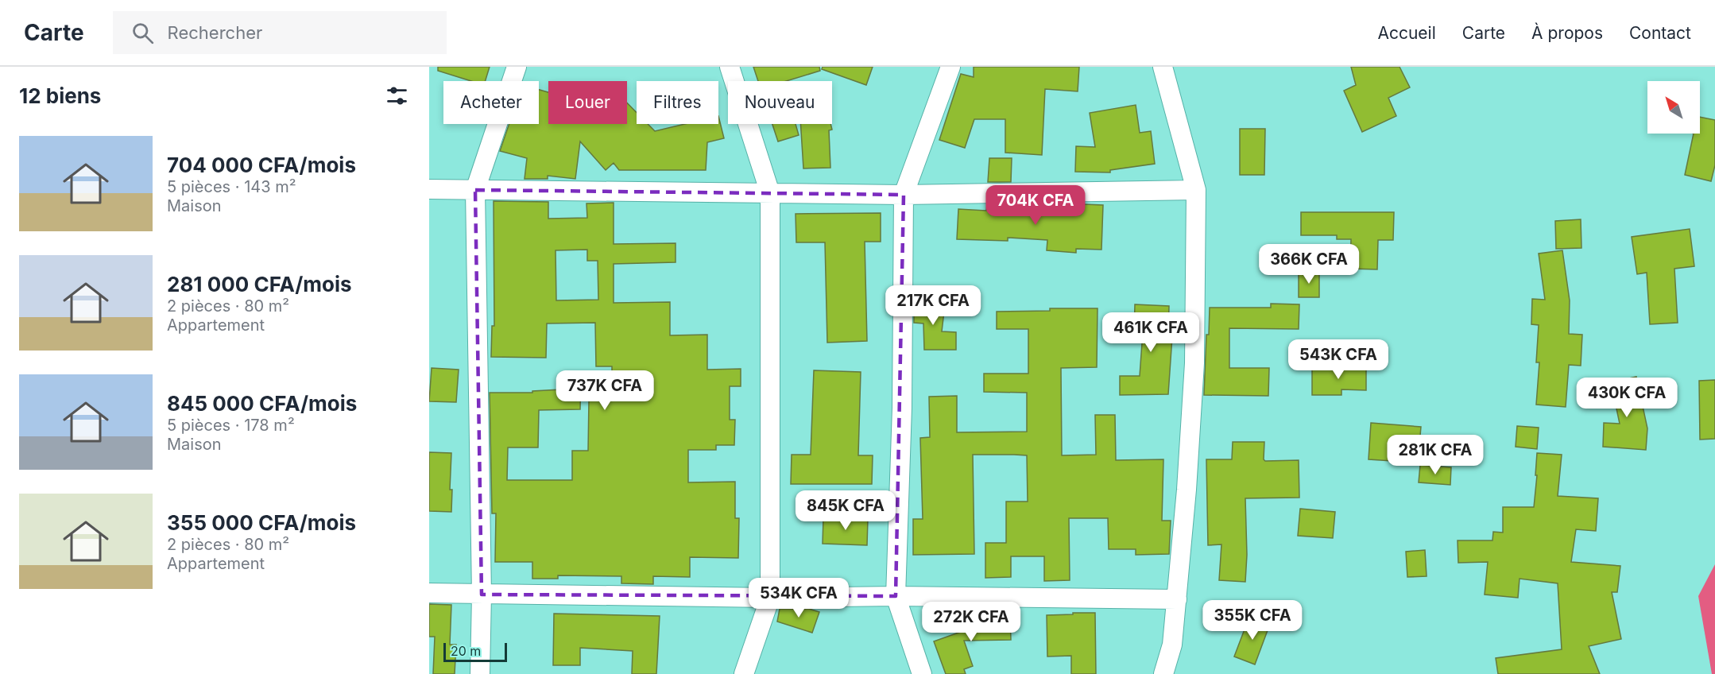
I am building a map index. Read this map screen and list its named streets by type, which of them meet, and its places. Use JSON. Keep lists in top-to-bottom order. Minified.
{"scale_bar":"20 m","north":"top left","page":{"header":"Carte","search":"Rechercher","nav":["Accueil","Carte","À propos","Contact"],"heading":"12 biens","chip":["Acheter","Louer","Filtres","Nouveau"],"list":[{"name":"704 000 CFA/mois","note":"5 pièces · 143 m² · Maison"},{"name":"281 000 CFA/mois","note":"2 pièces · 80 m² · Appartement"},{"name":"845 000 CFA/mois","note":"5 pièces · 178 m² · Maison"},{"name":"355 000 CFA/mois","note":"2 pièces · 80 m² · Appartement"}],"price":["704K CFA","366K CFA","217K CFA","461K CFA","543K CFA","737K CFA","430K CFA","281K CFA","845K CFA","534K CFA","355K CFA","272K CFA"],"scale":"20 m"}}
